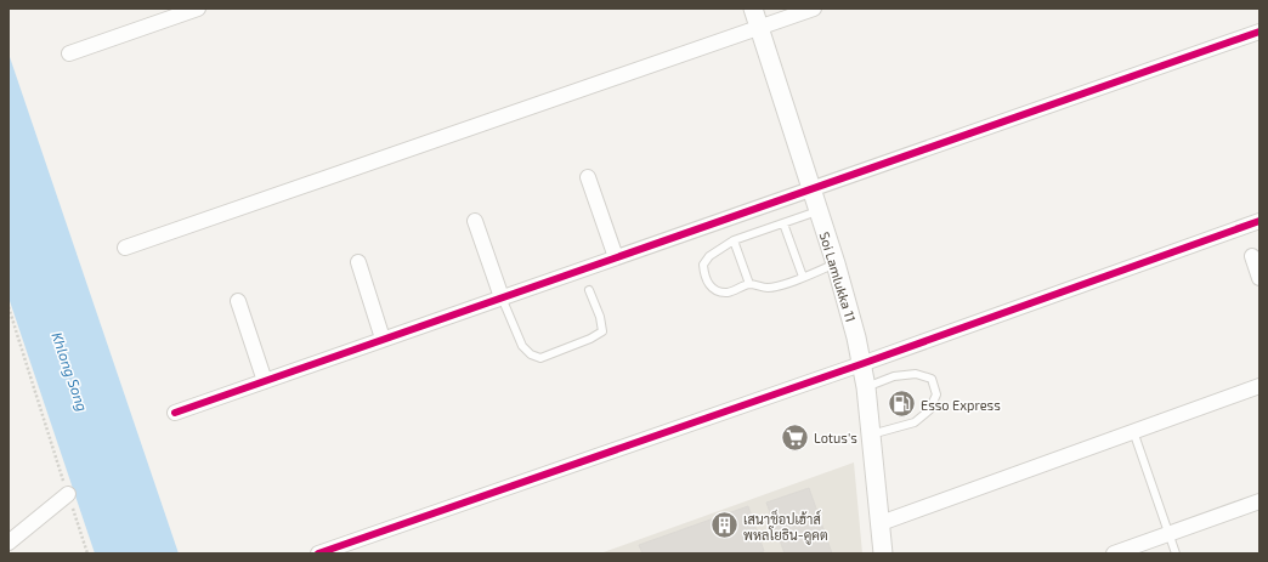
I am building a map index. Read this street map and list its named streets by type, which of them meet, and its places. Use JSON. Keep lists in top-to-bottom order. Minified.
{"streets":{"street":["Soi Lamlukka 11"]},"water":["Khlong Song"],"places":{"fuel station":["Esso Express"],"supermarket":["Lotus's"],"building":["เสนาช็อปเฮ้าส์ พหลโยธิน-คูคต"]}}
